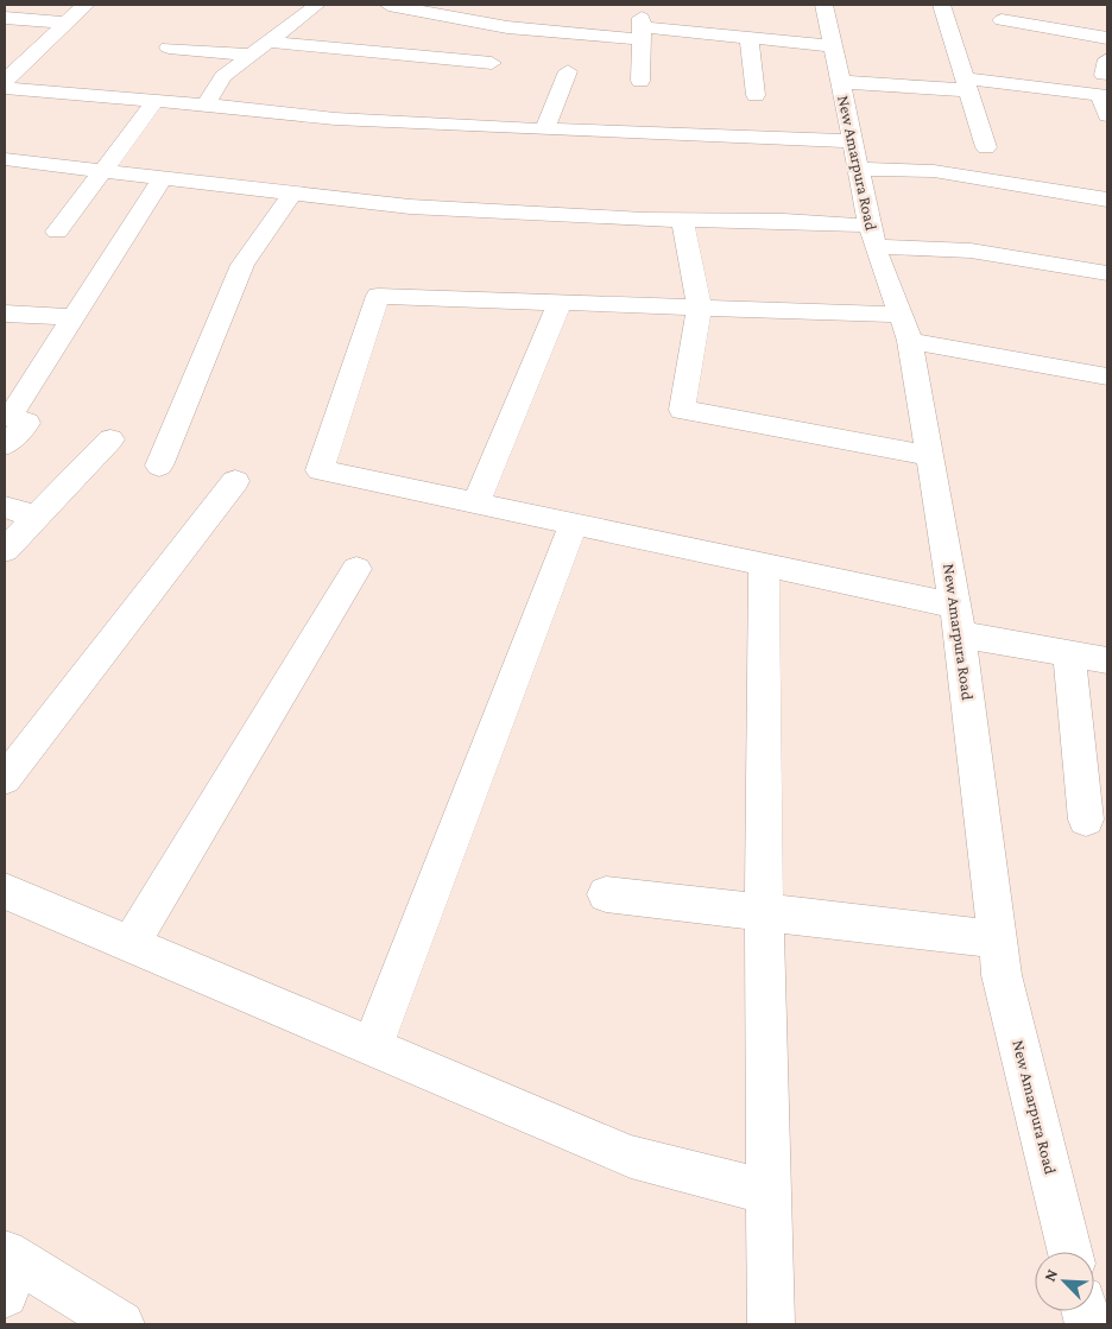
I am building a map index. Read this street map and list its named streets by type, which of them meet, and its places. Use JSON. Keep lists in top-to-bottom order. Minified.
{"streets":{"street":["New Amarpura Road"]},"north":"top left"}
